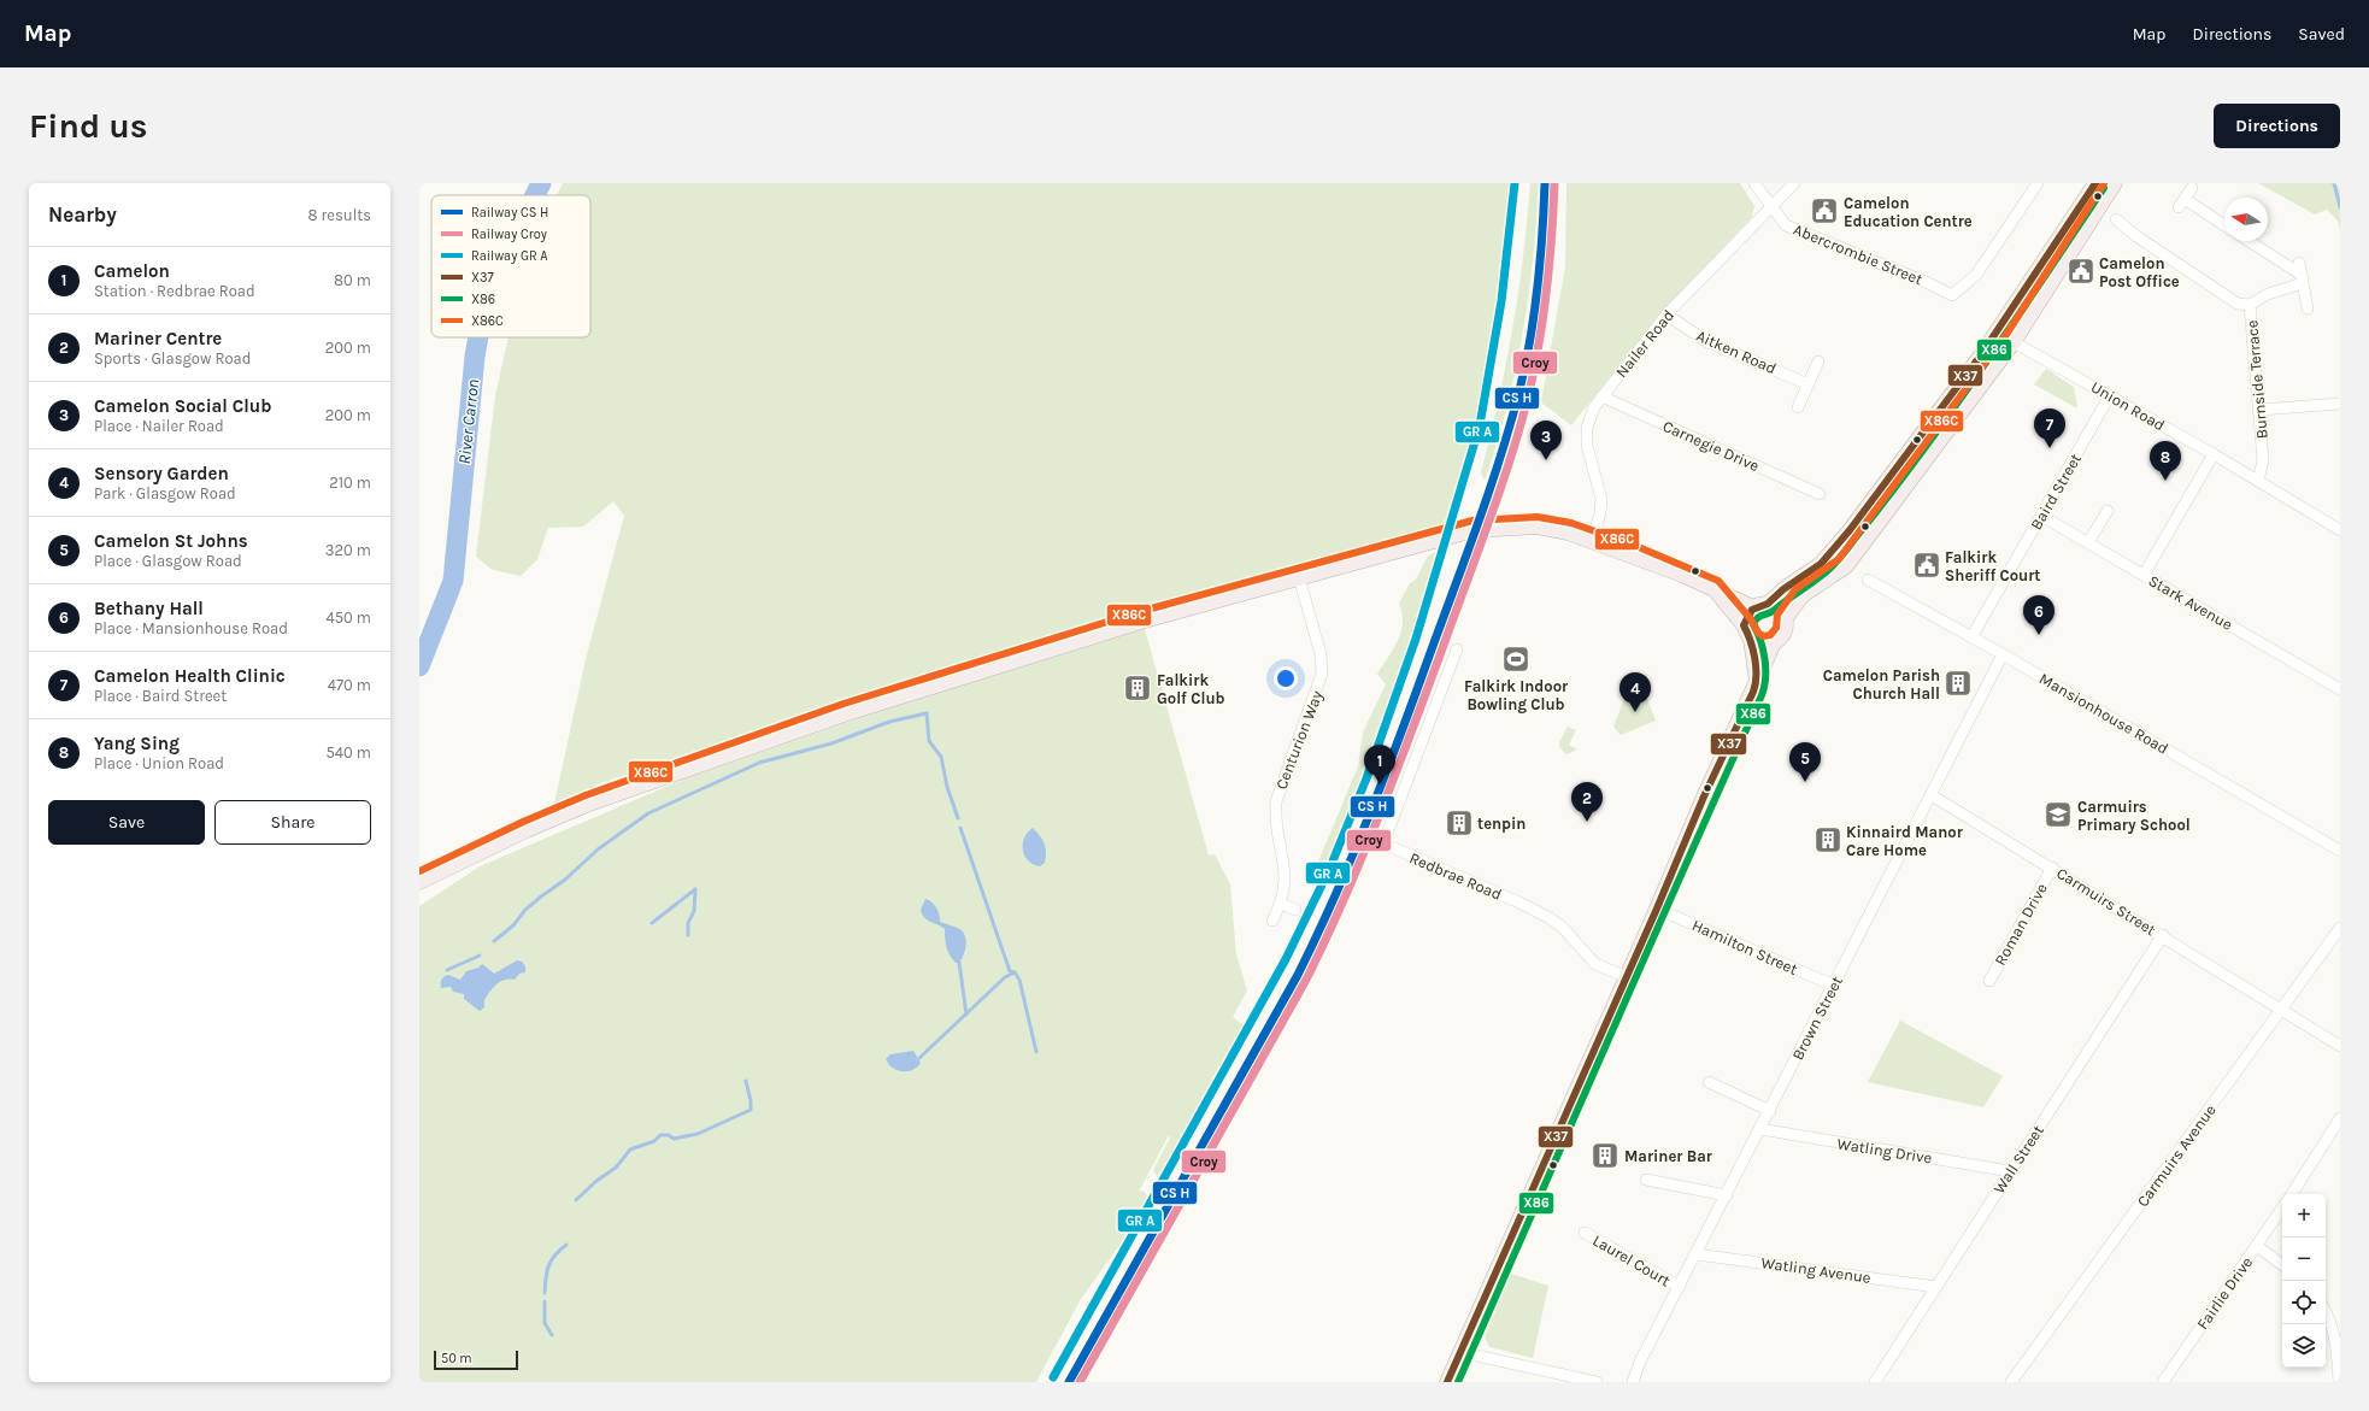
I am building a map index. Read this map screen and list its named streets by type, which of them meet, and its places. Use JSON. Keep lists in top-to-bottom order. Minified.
{"streets":{"street":["Abercrombie Street","Nailer Road","Aitken Road","Burnside Terrace","Union Road","Carnegie Drive","Baird Street","Stark Avenue","Mansionhouse Road","Centurion Way","Redbrae Road","Carmuirs Street","Roman Drive","Hamilton Street","Brown Street","Watling Drive","Carmuirs Avenue","Wall Street","Laurel Court","Watling Avenue","Fairlie Drive"]},"crossings":[["Abercrombie Street","Nailer Road"],["Nailer Road","Aitken Road"],["Nailer Road","Carnegie Drive"],["Burnside Terrace","Union Road"],["Union Road","Baird Street"],["Baird Street","Stark Avenue"],["Baird Street","Mansionhouse Road"],["Mansionhouse Road","Brown Street"],["Carmuirs Street","Roman Drive"],["Carmuirs Street","Brown Street"],["Carmuirs Street","Carmuirs Avenue"],["Carmuirs Street","Wall Street"],["Hamilton Street","Brown Street"],["Brown Street","Watling Drive"],["Brown Street","Laurel Court"],["Brown Street","Watling Avenue"],["Watling Drive","Wall Street"],["Wall Street","Watling Avenue"]],"water":["River Carron"],"places":{"public building":["Camelon Education Centre","Camelon Post Office","Falkirk Sheriff Court"],"sports":["Falkirk Indoor Bowling Club"],"building":["Camelon Parish Church Hall","Falkirk Golf Club","tenpin","Kinnaird Manor Care Home","Mariner Bar"],"school or university":["Carmuirs Primary School"]},"lines":["rail line Croy","transit line X37","transit line X86C","transit line X86"],"legend":["Railway CS H","Railway Croy","Railway GR A","X37","X86","X86C"],"scale_bar":"50 m","north":"left","page":{"header":"Map","nav":["Map","Directions","Saved"],"buttons":["Directions",["Save","Share"]],"title":"Find us","heading":["Nearby","8 results"],"list":[{"mark":"1","name":"Camelon","note":"Station · Redbrae Road","value":"80 m"},{"mark":"2","name":"Mariner Centre","note":"Sports · Glasgow Road","value":"200 m"},{"mark":"3","name":"Camelon Social Club","note":"Place · Nailer Road","value":"200 m"},{"mark":"4","name":"Sensory Garden","note":"Park · Glasgow Road","value":"210 m"},{"mark":"5","name":"Camelon St Johns","note":"Place · Glasgow Road","value":"320 m"},{"mark":"6","name":"Bethany Hall","note":"Place · Mansionhouse Road","value":"450 m"},{"mark":"7","name":"Camelon Health Clinic","note":"Place · Baird Street","value":"470 m"},{"mark":"8","name":"Yang Sing","note":"Place · Union Road","value":"540 m"}],"pins":["7","3","8","6","4","5","1","2"],"map_buttons":["+","−"],"scale":"50 m"}}
